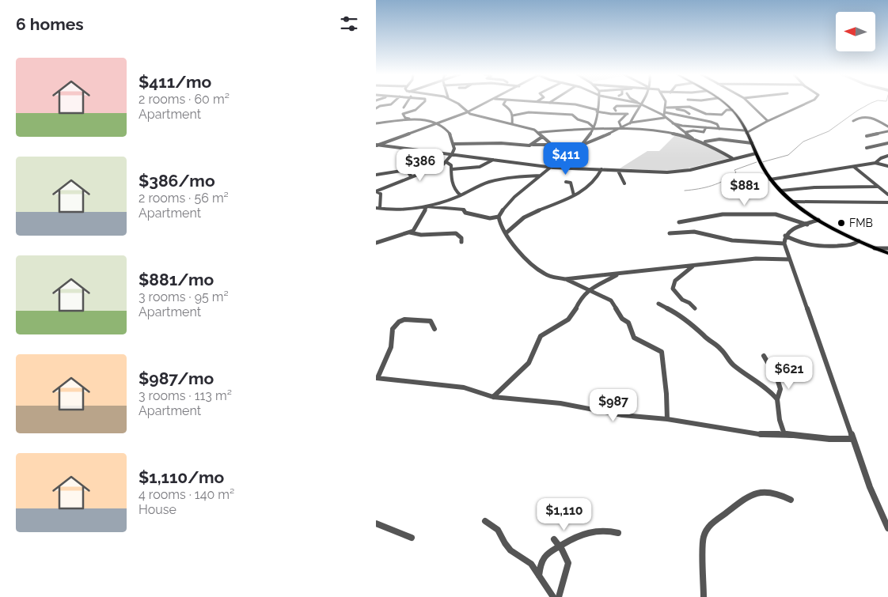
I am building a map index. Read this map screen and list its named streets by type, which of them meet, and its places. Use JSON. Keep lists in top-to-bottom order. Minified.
{"places":["FMB"],"north":"left","page":{"heading":"6 homes","list":[{"name":"$411/mo","note":"2 rooms · 60 m² · Apartment"},{"name":"$386/mo","note":"2 rooms · 56 m² · Apartment"},{"name":"$881/mo","note":"3 rooms · 95 m² · Apartment"},{"name":"$987/mo","note":"3 rooms · 113 m² · Apartment"},{"name":"$1,110/mo","note":"4 rooms · 140 m² · House"}],"price":["$411","$386","$881","$621","$987","$1,110"]}}
